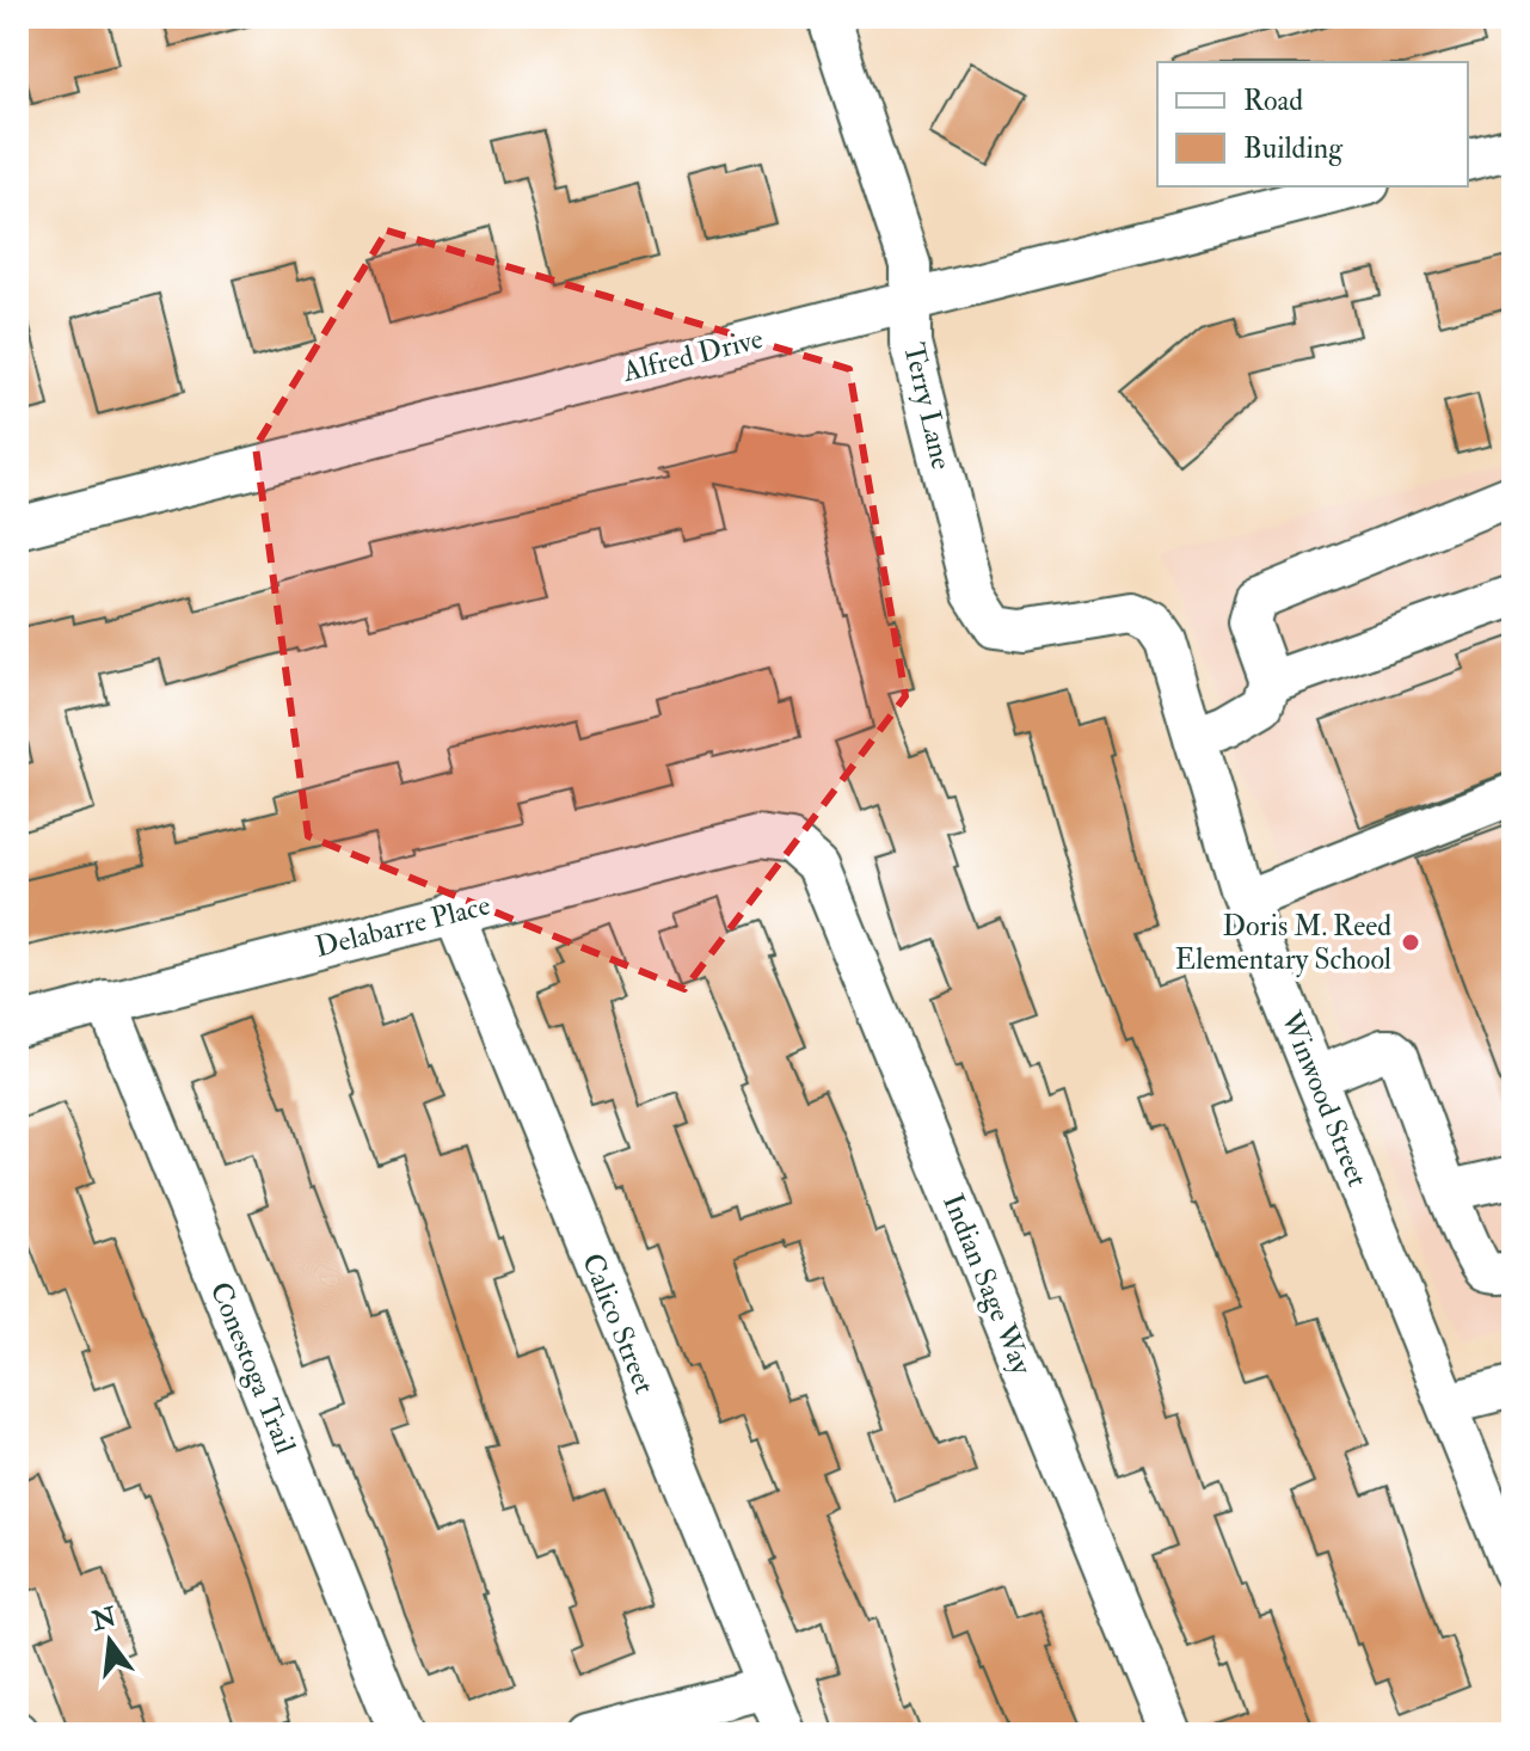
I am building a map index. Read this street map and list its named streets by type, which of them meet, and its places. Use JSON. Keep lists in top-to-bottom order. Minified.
{"streets":{"street":["Alfred Drive","Terry Lane","Delabarre Place","Winwood Street","Indian Sage Way","Calico Street","Conestoga Trail"]},"crossings":[["Alfred Drive","Terry Lane"],["Terry Lane","Winwood Street"],["Delabarre Place","Indian Sage Way"],["Delabarre Place","Calico Street"],["Delabarre Place","Conestoga Trail"]],"places":["Doris M. Reed Elementary School"],"legend":["Road","Building"],"north":"top"}
